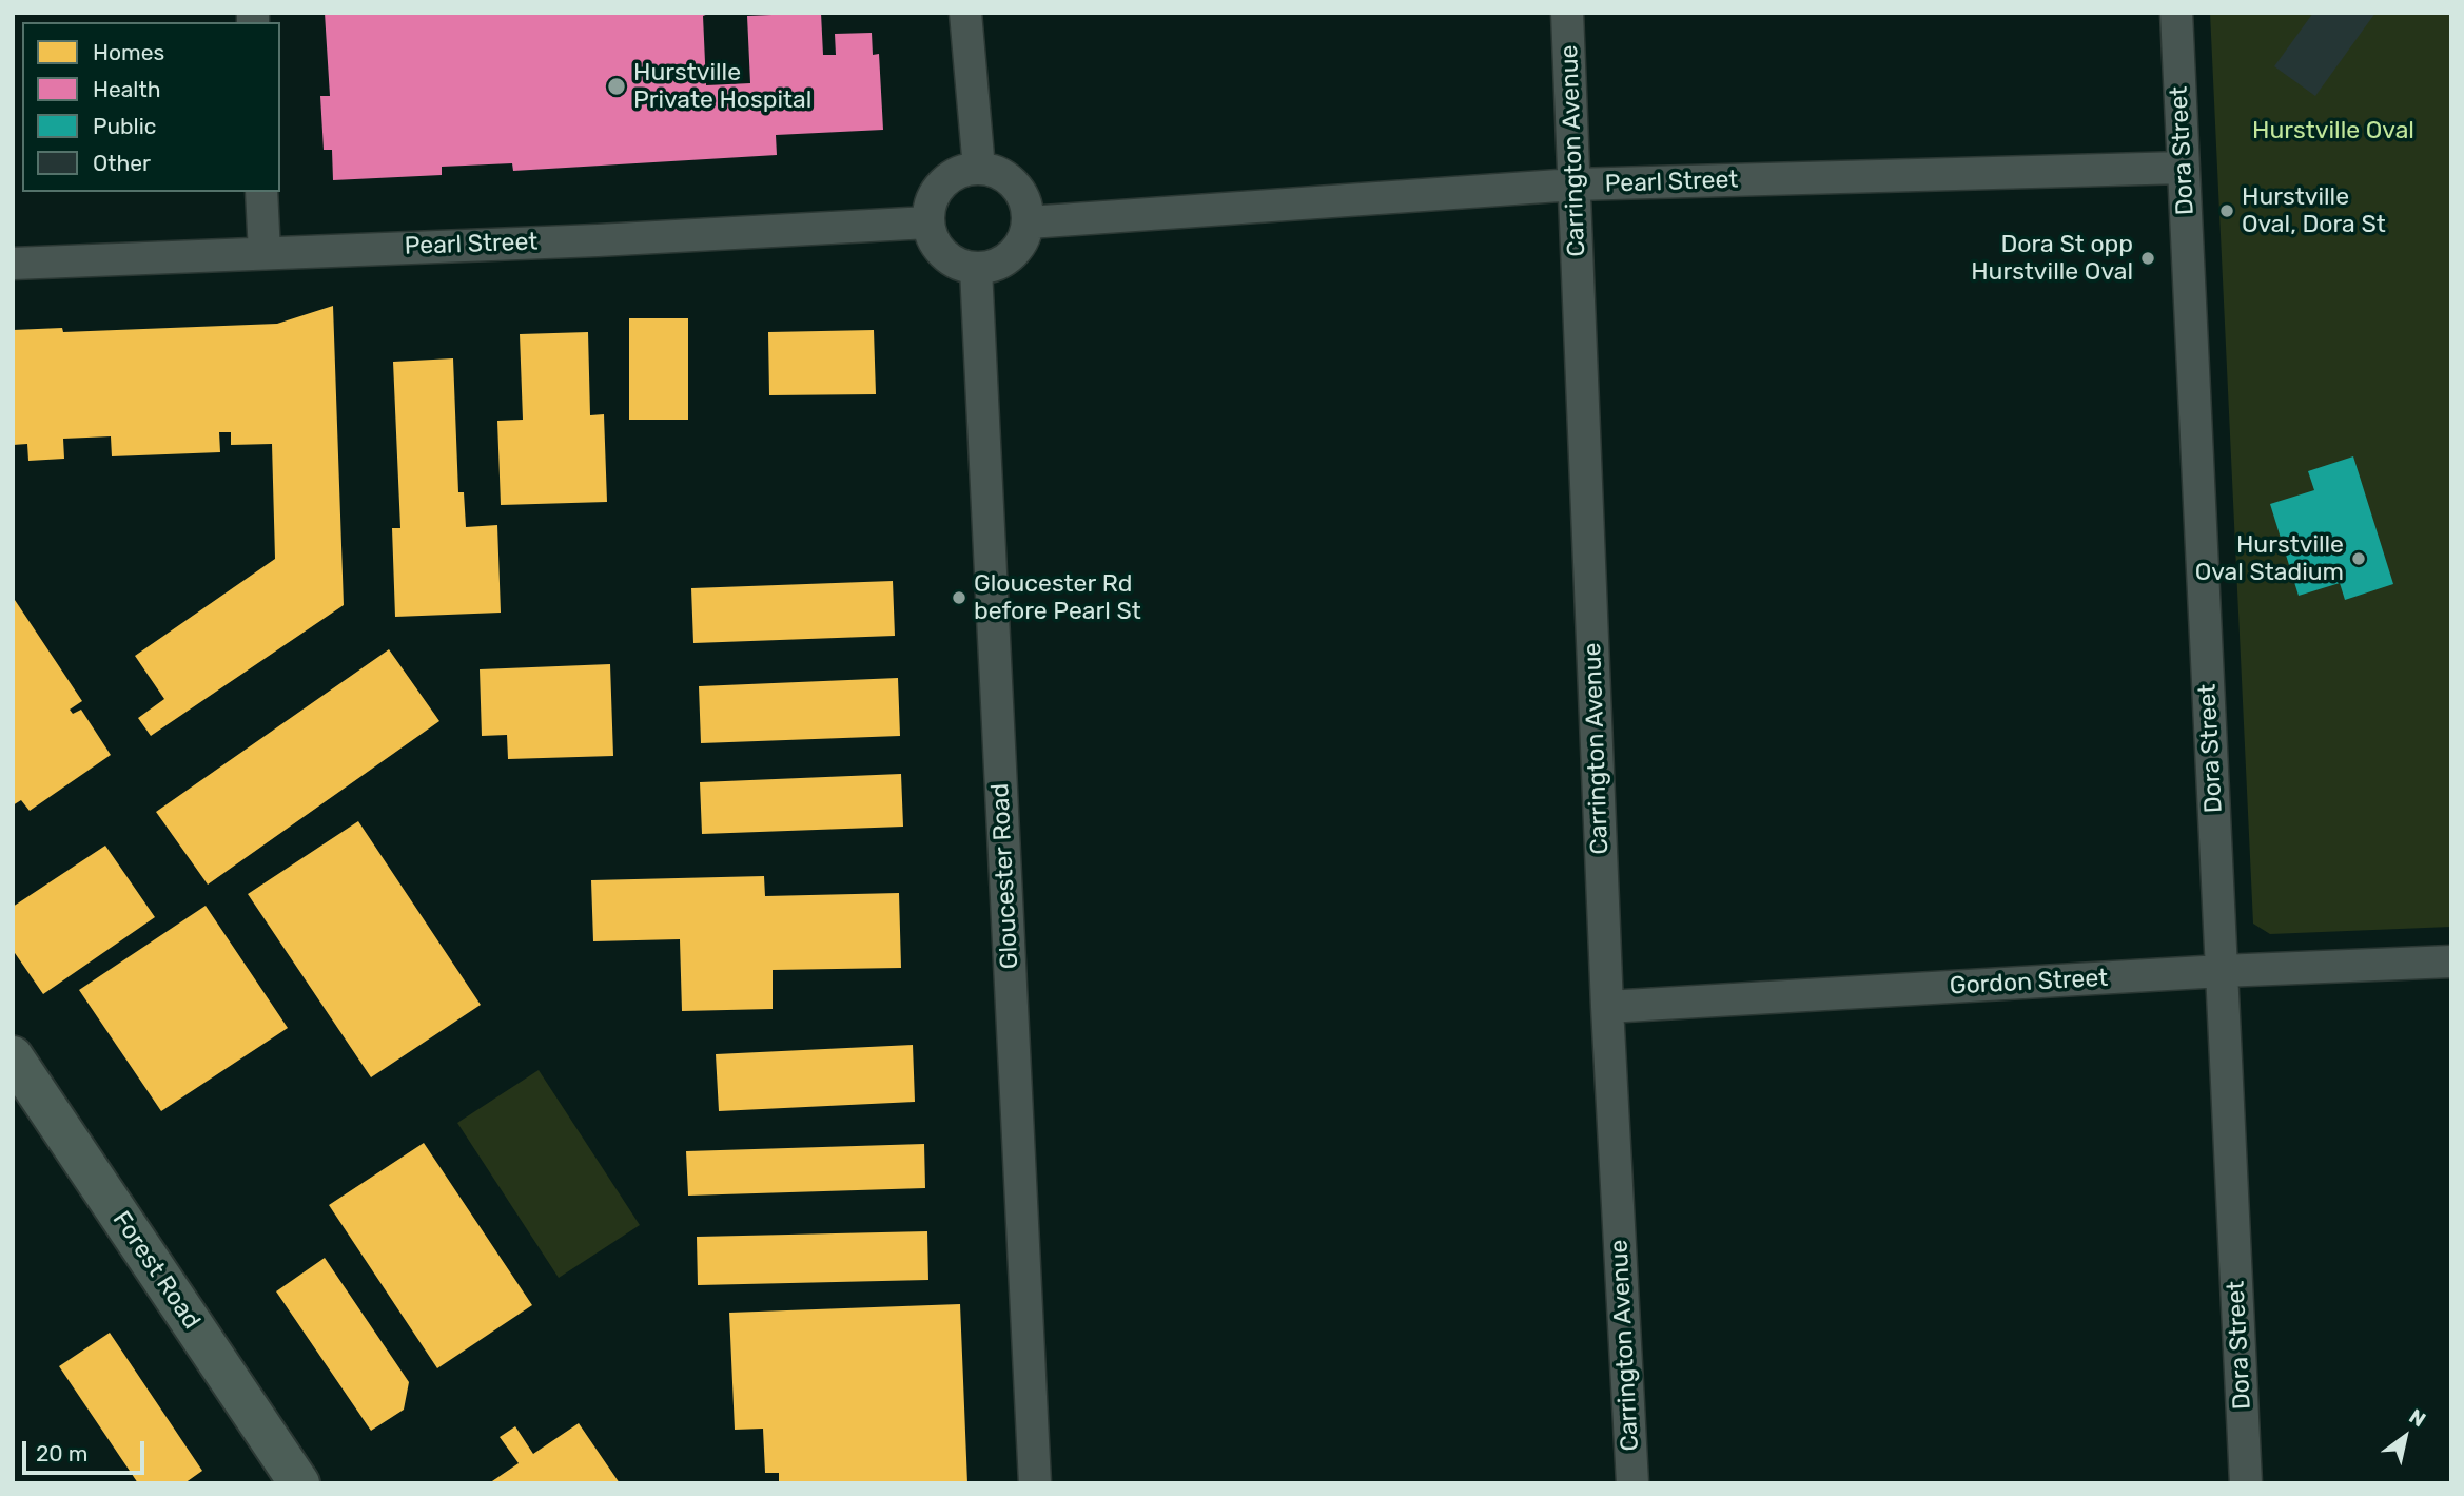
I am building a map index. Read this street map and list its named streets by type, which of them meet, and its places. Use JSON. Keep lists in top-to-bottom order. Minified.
{"streets":{"main road":["Forest Road"],"street":["Carrington Avenue","Dora Street","Pearl Street","Gloucester Road","Gordon Street"]},"crossings":[["Carrington Avenue","Pearl Street"],["Carrington Avenue","Gordon Street"],["Dora Street","Pearl Street"],["Dora Street","Gordon Street"],["Pearl Street","Gloucester Road"]],"parks":["Hurstville Oval"],"places":["Hurstville Private Hospital","Hurstville Oval, Dora St","Dora St opp Hurstville Oval","Hurstville Oval Stadium","Gloucester Rd before Pearl St"],"legend":["Homes","Health","Public","Other"],"scale_bar":"20 m","north":"top right"}
